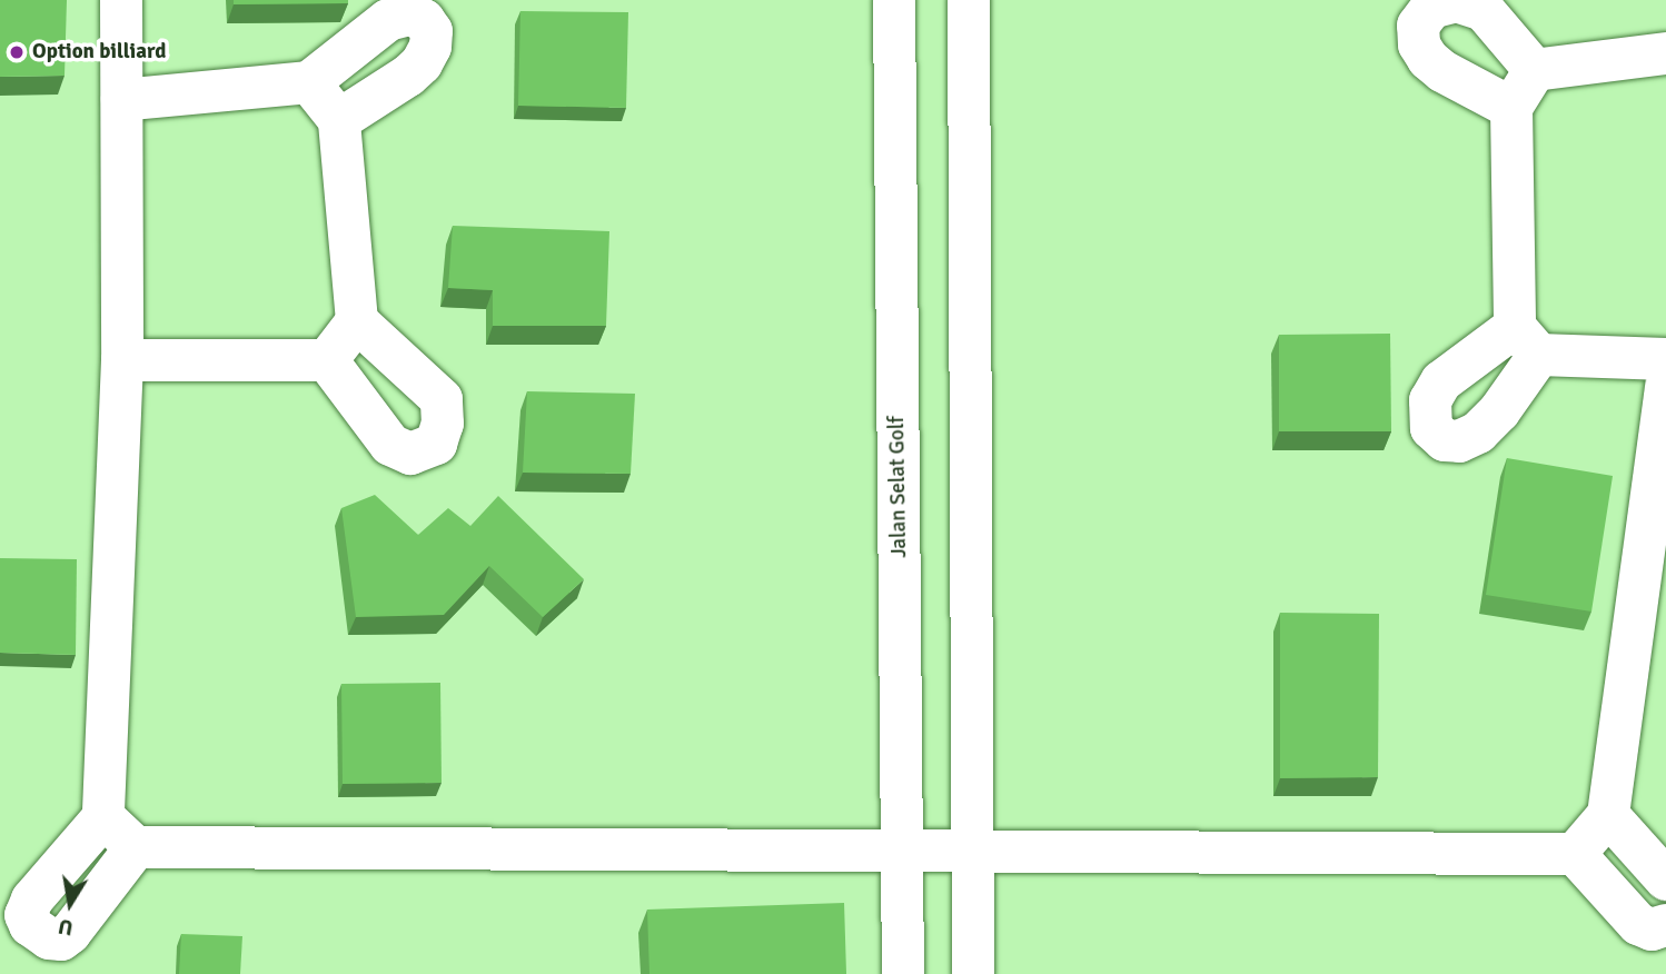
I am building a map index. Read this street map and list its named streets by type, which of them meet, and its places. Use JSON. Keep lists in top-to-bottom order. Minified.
{"streets":{"street":["Jalan Selat Golf"]},"places":["Option billiard"],"north":"bottom"}
